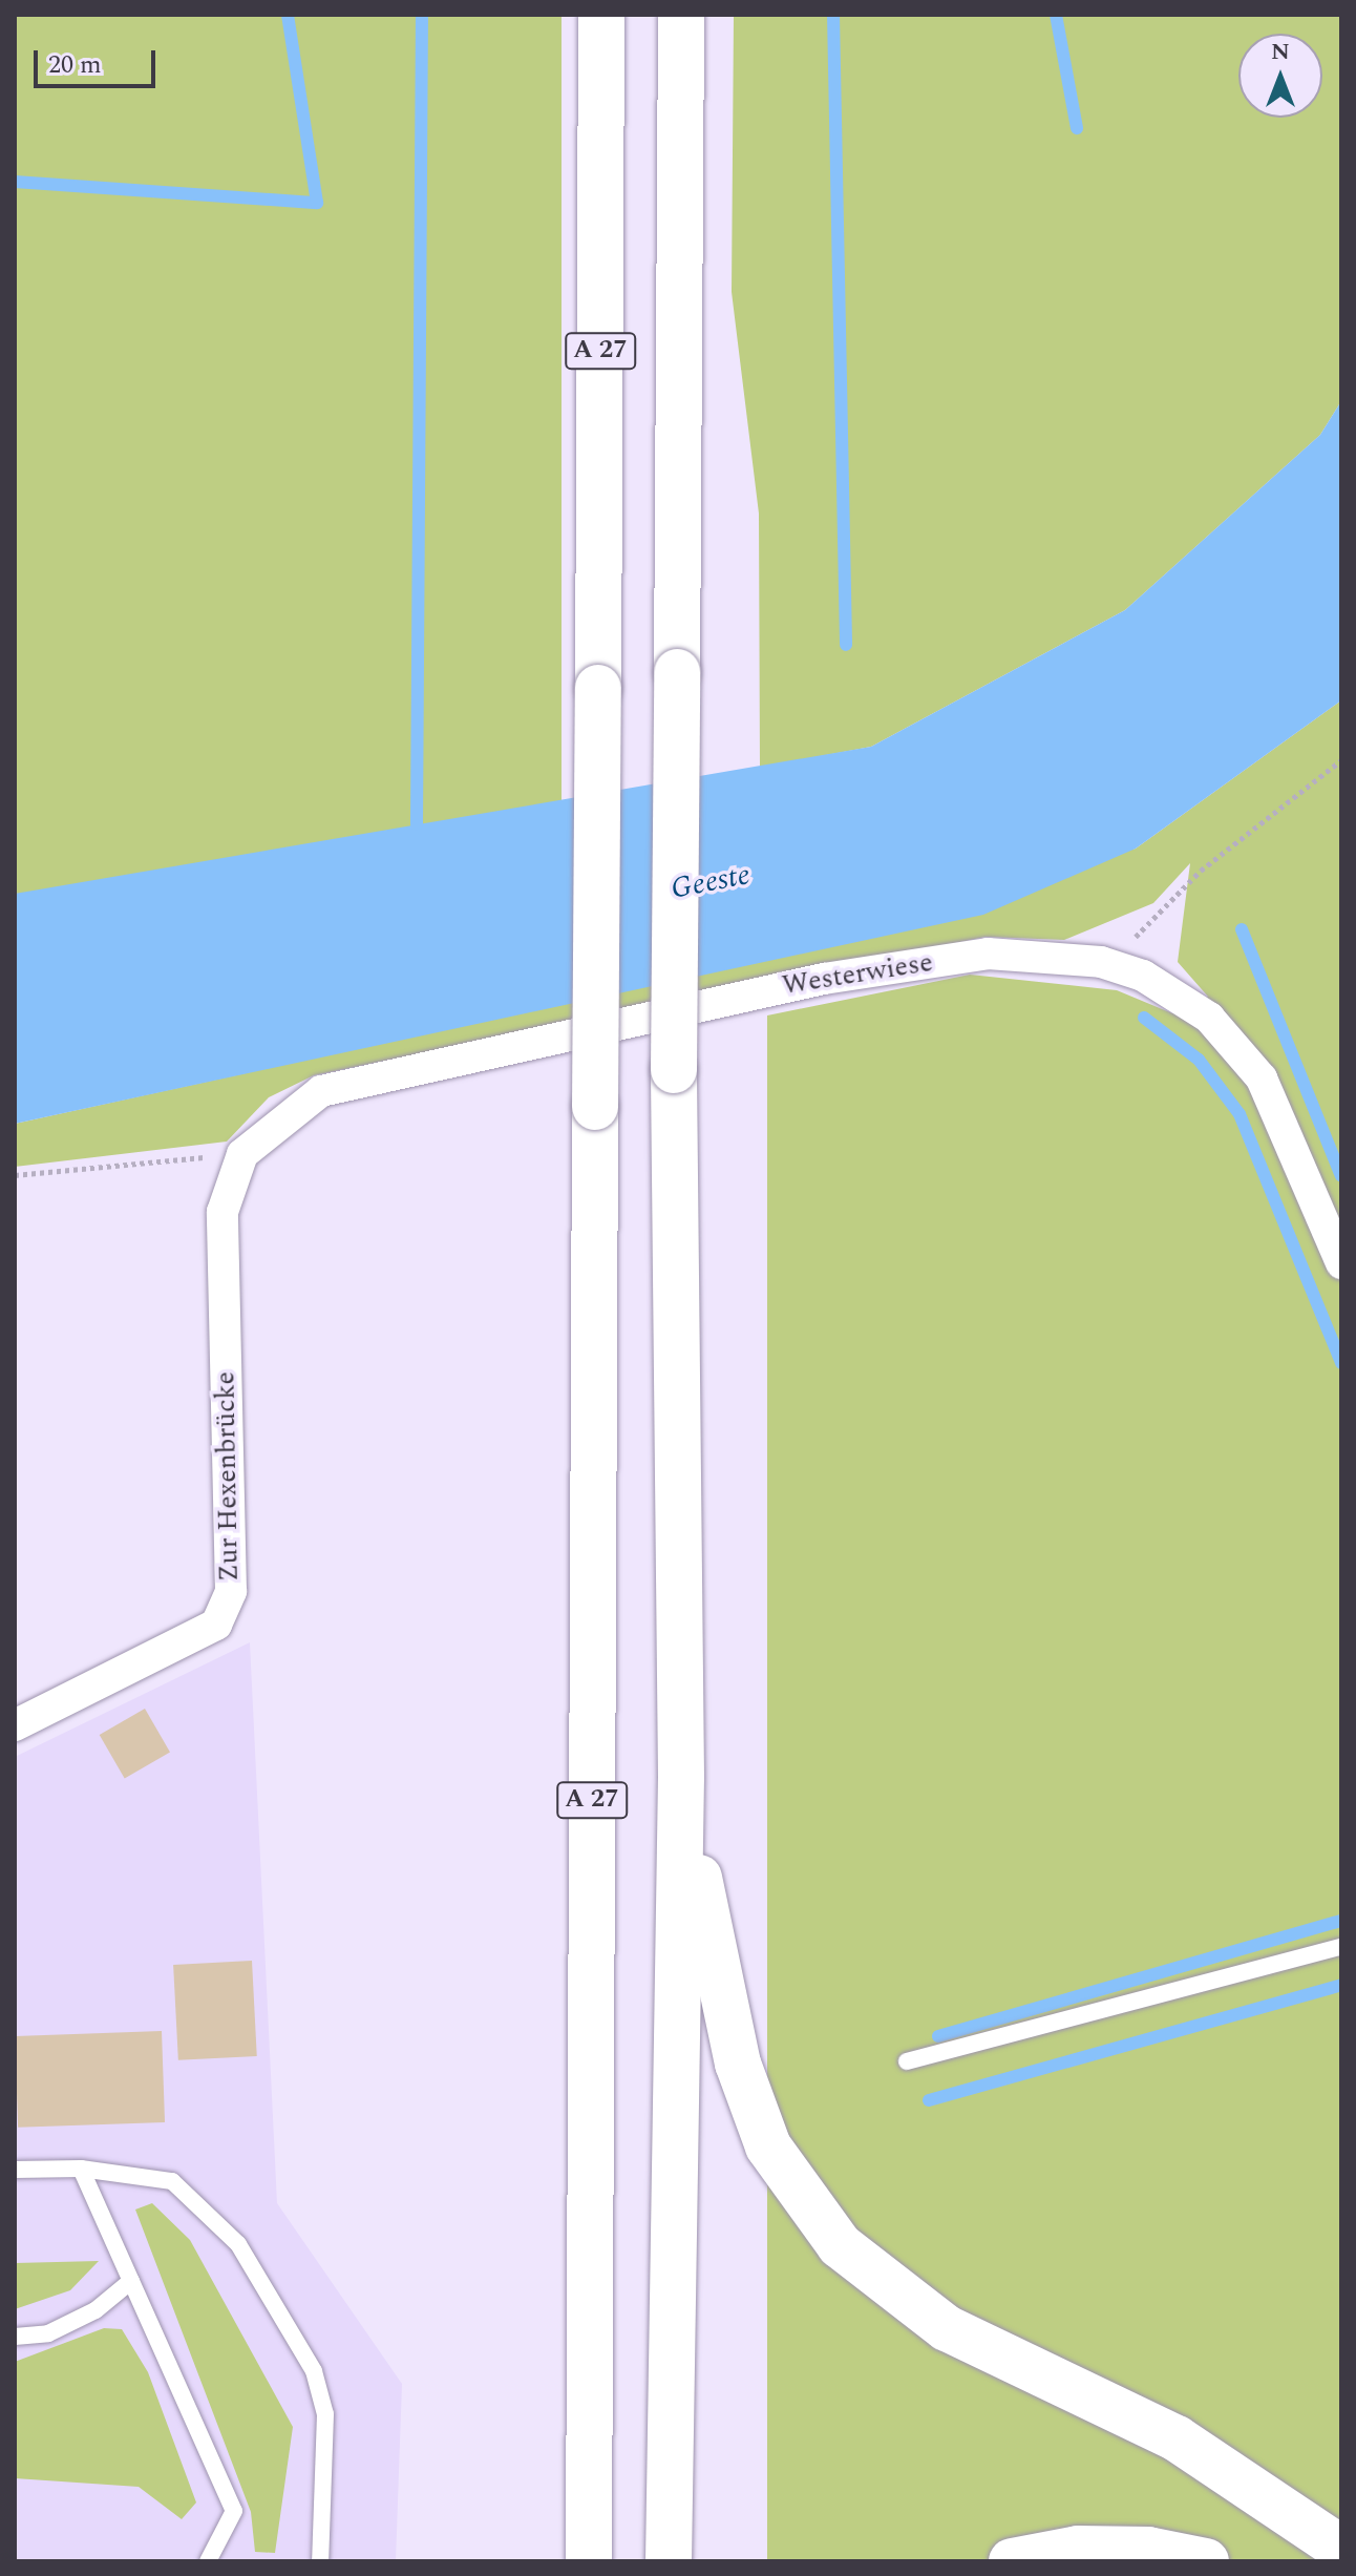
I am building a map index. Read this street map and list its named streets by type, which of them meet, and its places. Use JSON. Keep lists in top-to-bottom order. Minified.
{"streets":{"highway":["A 27"],"street":["Westerwiese","Zur Hexenbrücke"]},"crossings":[["Westerwiese","Zur Hexenbrücke"]],"water":["Geeste"],"scale_bar":"20 m","north":"top"}
